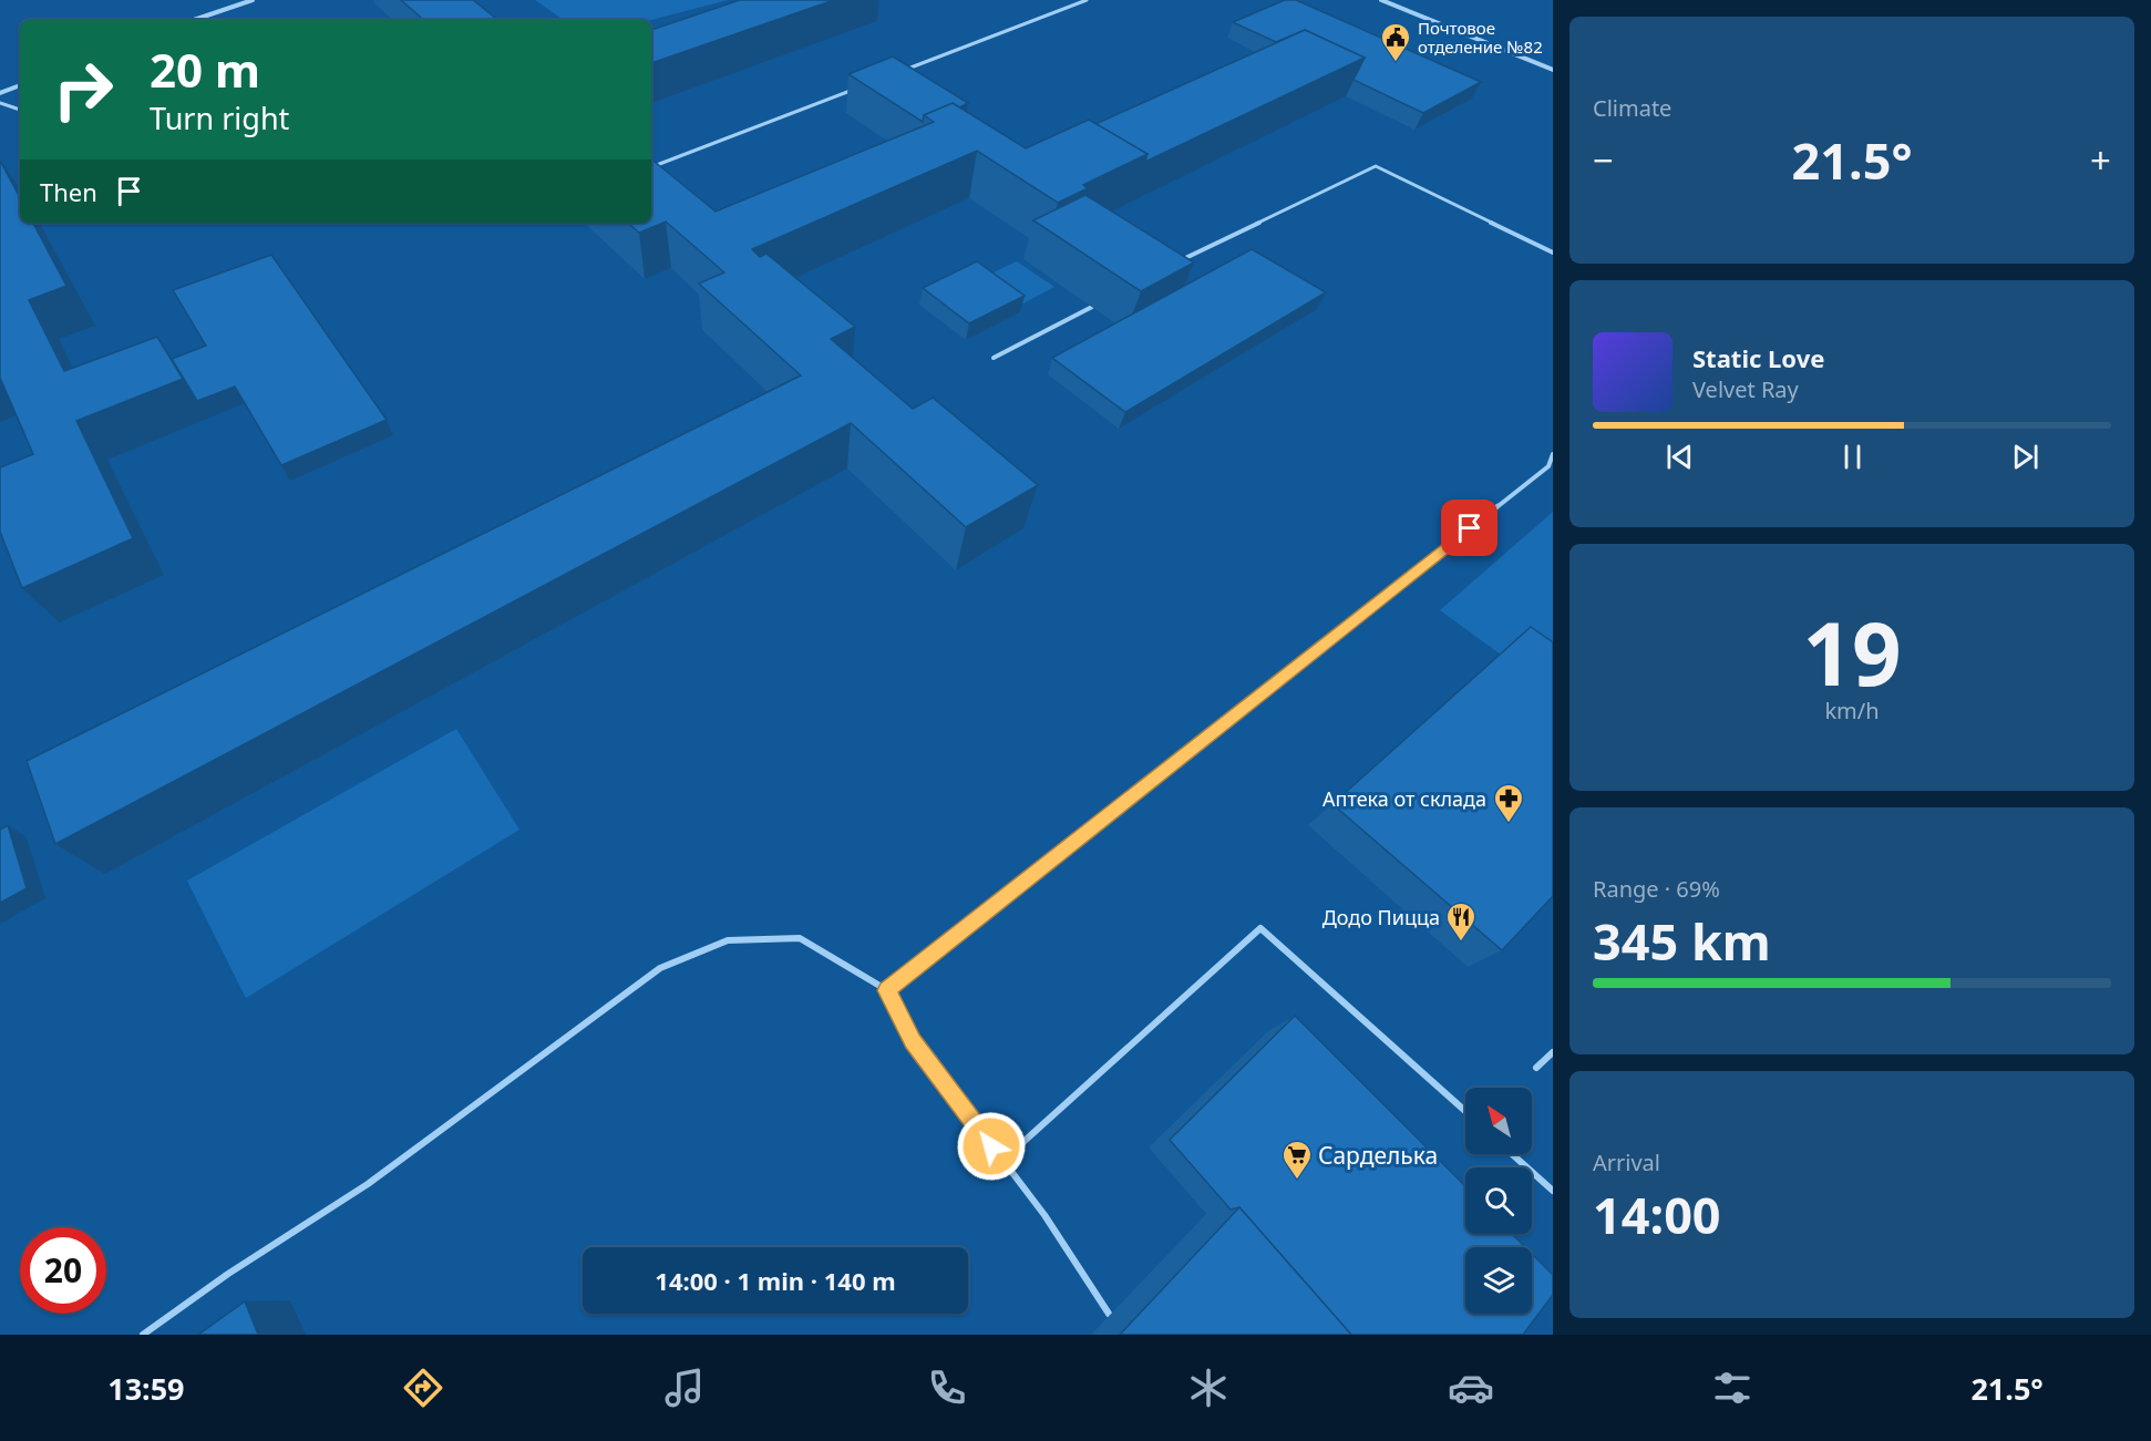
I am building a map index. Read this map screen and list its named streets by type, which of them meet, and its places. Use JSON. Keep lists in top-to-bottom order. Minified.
{"places":{"public building":["Почтовое отделение №82"],"pharmacy":["Аптека от склада"],"restaurant":["Додо Пицца"],"supermarket":["Сарделька"]},"north":"top left","page":{"tile":["Climate",["19","km/h"],["Range · 69%","345 km"],["Arrival","14:00"]],"turn":["20 m","Turn right"],"heat":["−","21.5°","+"],"then":"Then","song":["Static Love","Velvet Ray"],"limit":"20","trip":"14:00 · 1 min · 140 m","tabs":["13:59","21.5°"]}}
